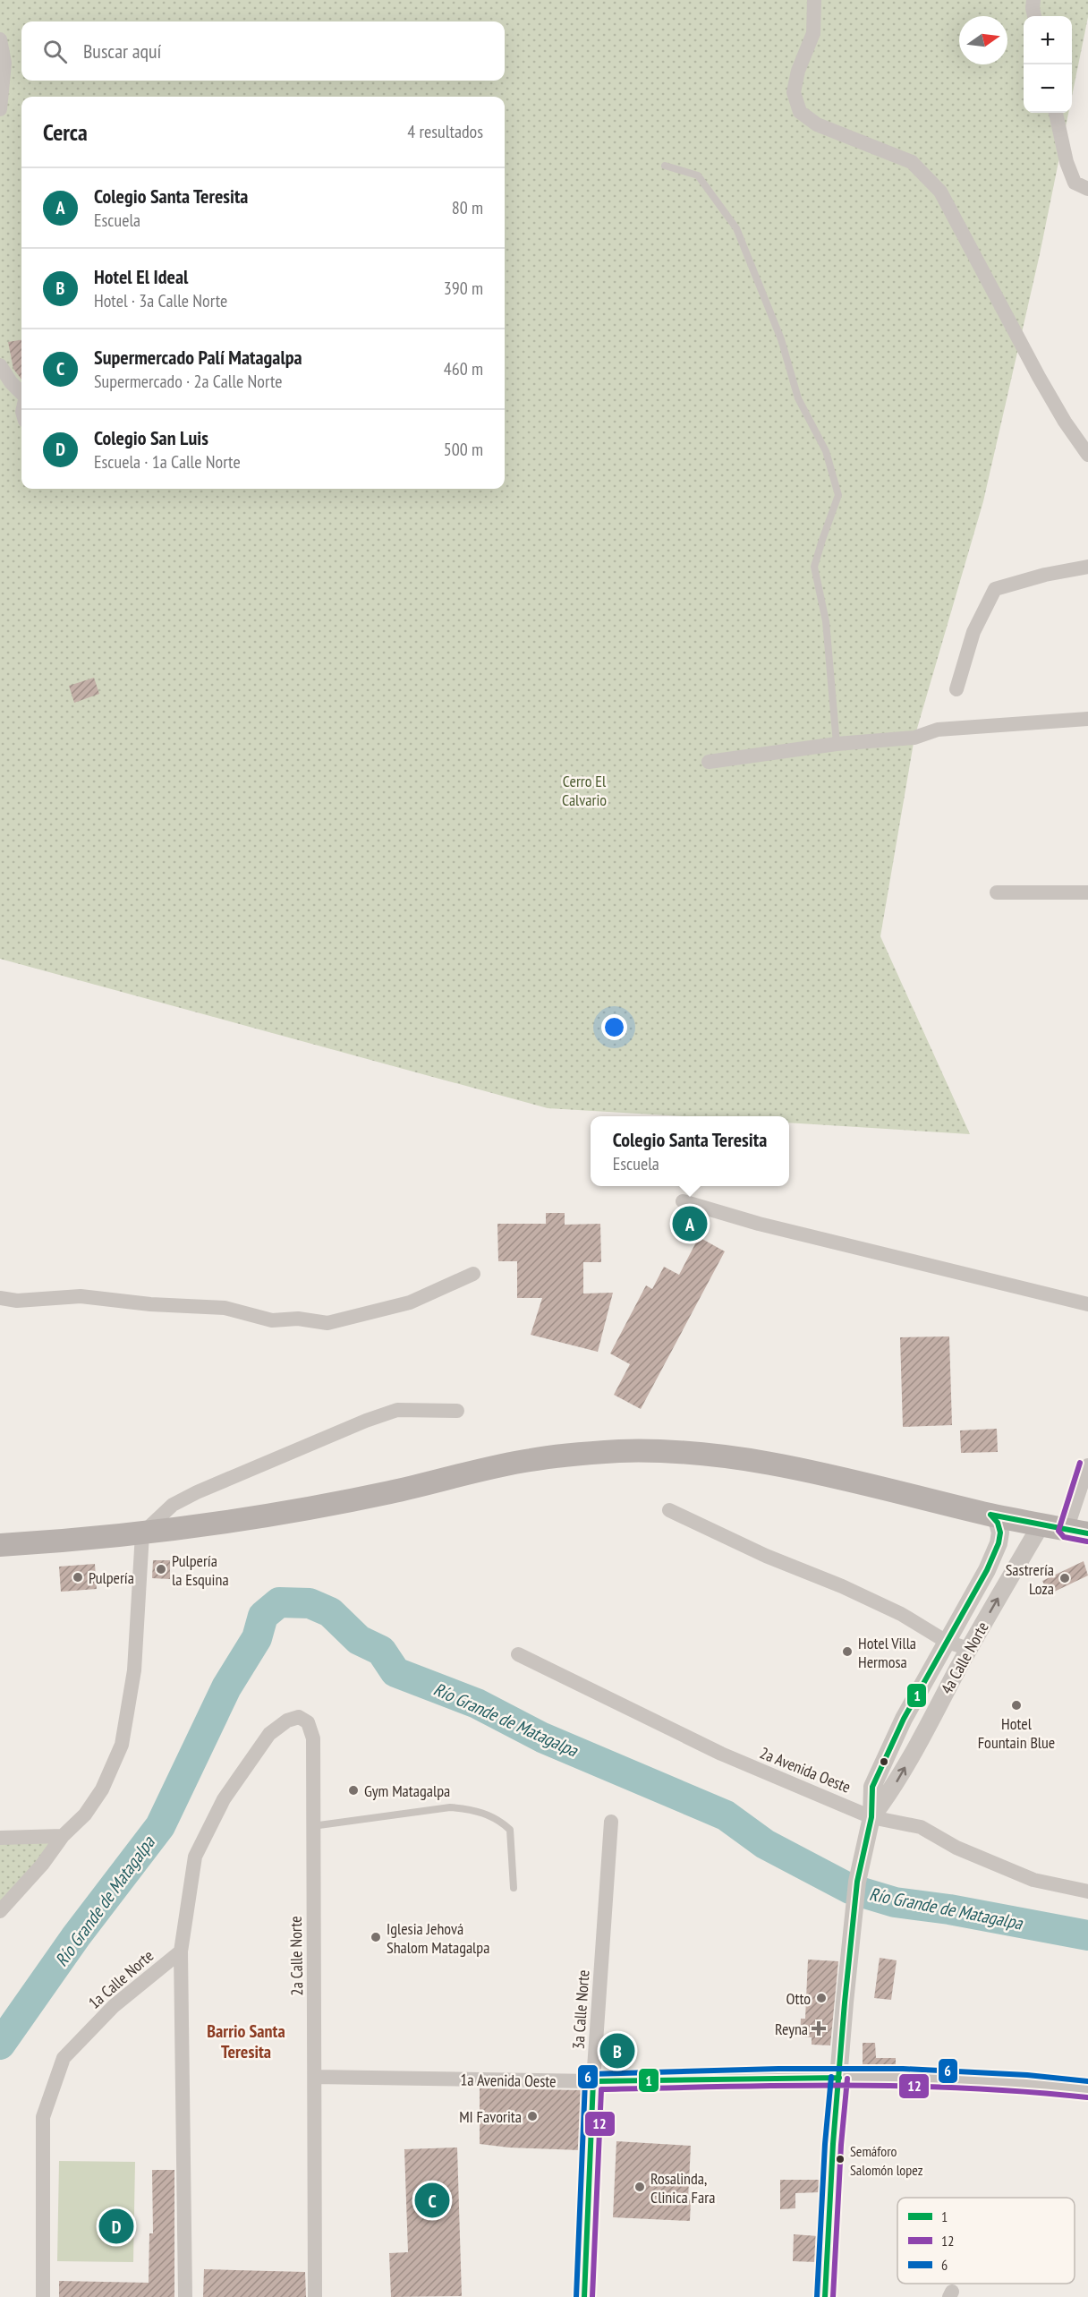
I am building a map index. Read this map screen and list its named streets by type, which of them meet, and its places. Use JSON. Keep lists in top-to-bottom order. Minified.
{"streets":{"street":["4a Calle Norte","2a Avenida Oeste","2a Calle Norte","1a Calle Norte","3a Calle Norte","1a Avenida Oeste"]},"crossings":[["4a Calle Norte","2a Avenida Oeste"],["4a Calle Norte","1a Avenida Oeste"],["2a Calle Norte","1a Calle Norte"],["2a Calle Norte","1a Avenida Oeste"],["3a Calle Norte","1a Avenida Oeste"]],"districts":["Barrio Santa Teresita"],"water":["Río Grande de Matagalpa"],"parks":["Cerro El Calvario"],"places":{"other":["Pulpería la Esquina","Pulpería","Sastrería Loza","Hotel Villa Hermosa","Hotel Fountain Blue","Gym Matagalpa","Iglesia Jehová Shalom Matagalpa","Otto","MI Favorita","Semáforo Salomón lopez","Rosalinda, Clinica Fara"],"health":["Reyna"]},"lines":["transit line 12","transit line 1","transit line 6"],"legend":["1","12","6"],"north":"right","page":{"map_buttons":["+","−"],"search":"Buscar aquí","heading":["Cerca","4 resultados"],"list":[{"mark":"A","name":"Colegio Santa Teresita","note":"Escuela","value":"80 m"},{"mark":"B","name":"Hotel El Ideal","note":"Hotel · 3a Calle Norte","value":"390 m"},{"mark":"C","name":"Supermercado Palí Matagalpa","note":"Supermercado · 2a Calle Norte","value":"460 m"},{"mark":"D","name":"Colegio San Luis","note":"Escuela · 1a Calle Norte","value":"500 m"}],"popup":["Colegio Santa Teresita","Escuela"],"pins":["A","B","C","D"]}}
